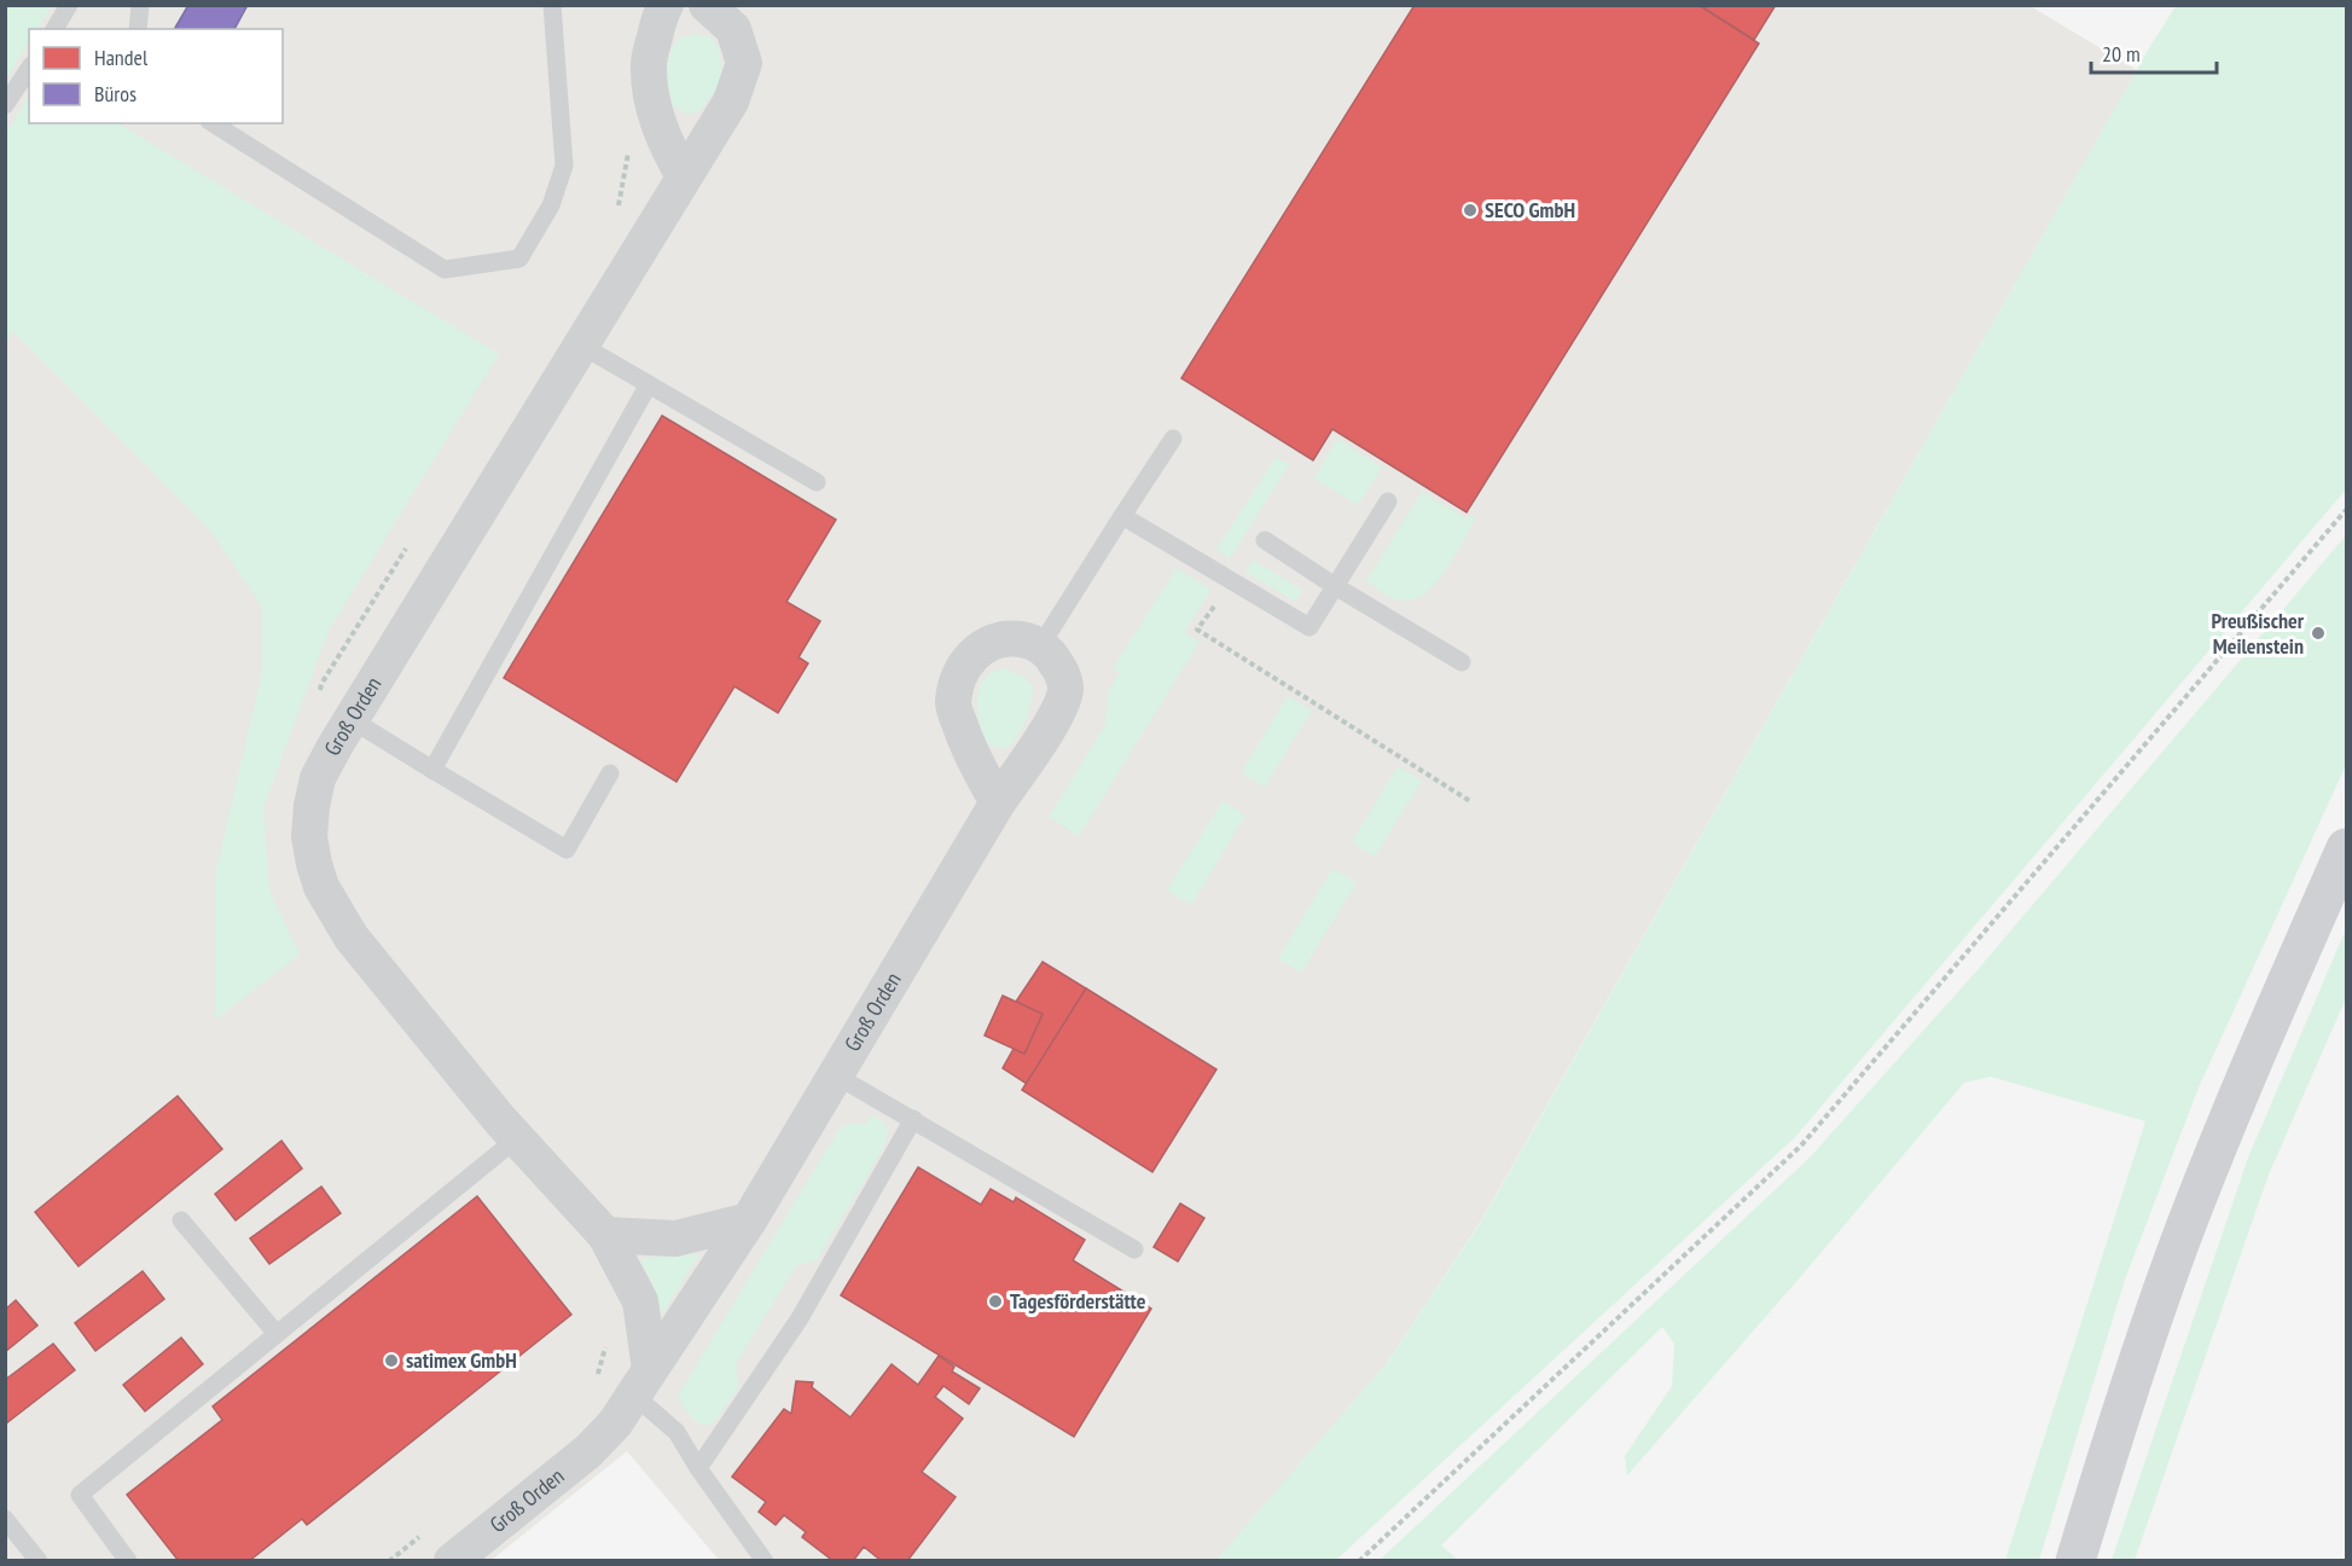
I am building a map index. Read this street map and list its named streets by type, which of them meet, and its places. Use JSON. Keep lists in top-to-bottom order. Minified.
{"streets":{"street":["Groß Orden"]},"places":["SECO GmbH","Preußischer Meilenstein","Tagesförderstätte","satimex GmbH"],"legend":["Handel","Büros"],"scale_bar":"20 m"}
